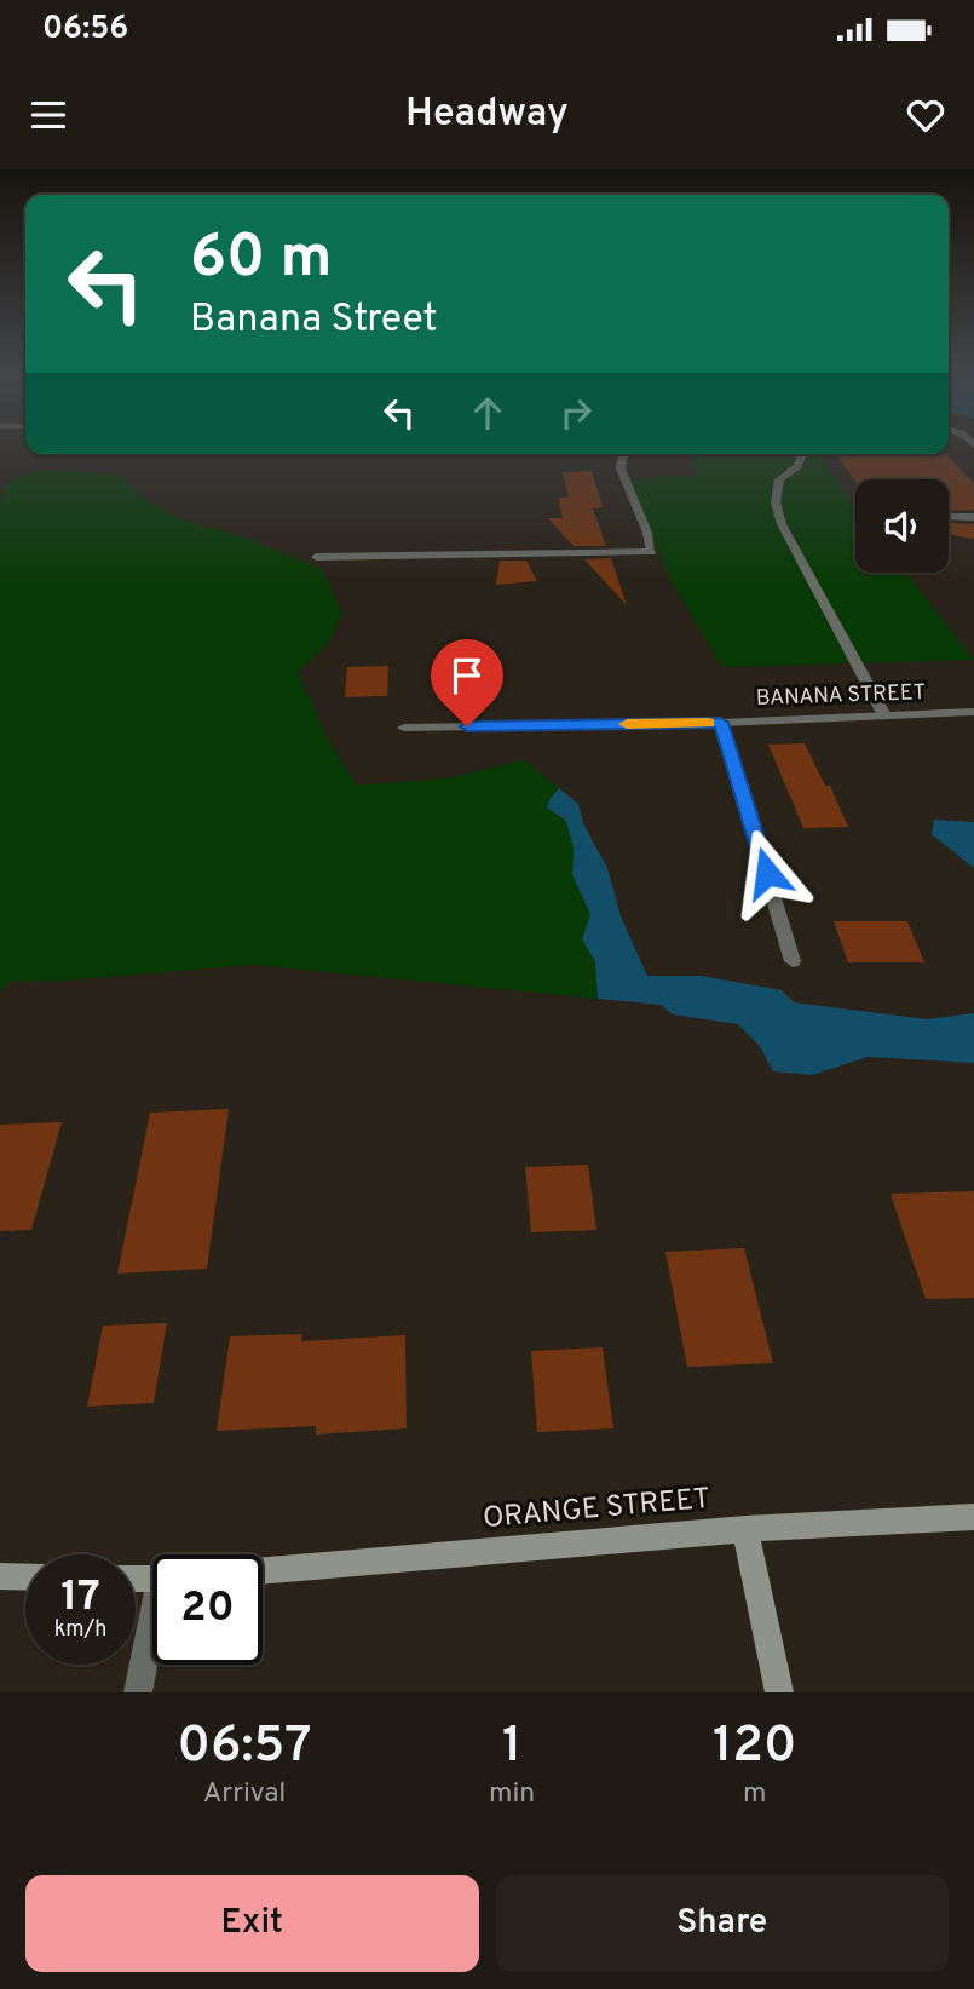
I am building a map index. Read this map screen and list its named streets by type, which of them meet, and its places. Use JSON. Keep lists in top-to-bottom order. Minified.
{"streets":{"street":["BANANA STREET","ORANGE STREET"]},"page":{"status":"06:56","header":"Headway","turn":["60 m","Banana Street"],"speed":"17 km/h","limit":"20","eta":["06:57","Arrival","1","min","120","m"],"buttons":["Exit","Share"]}}
